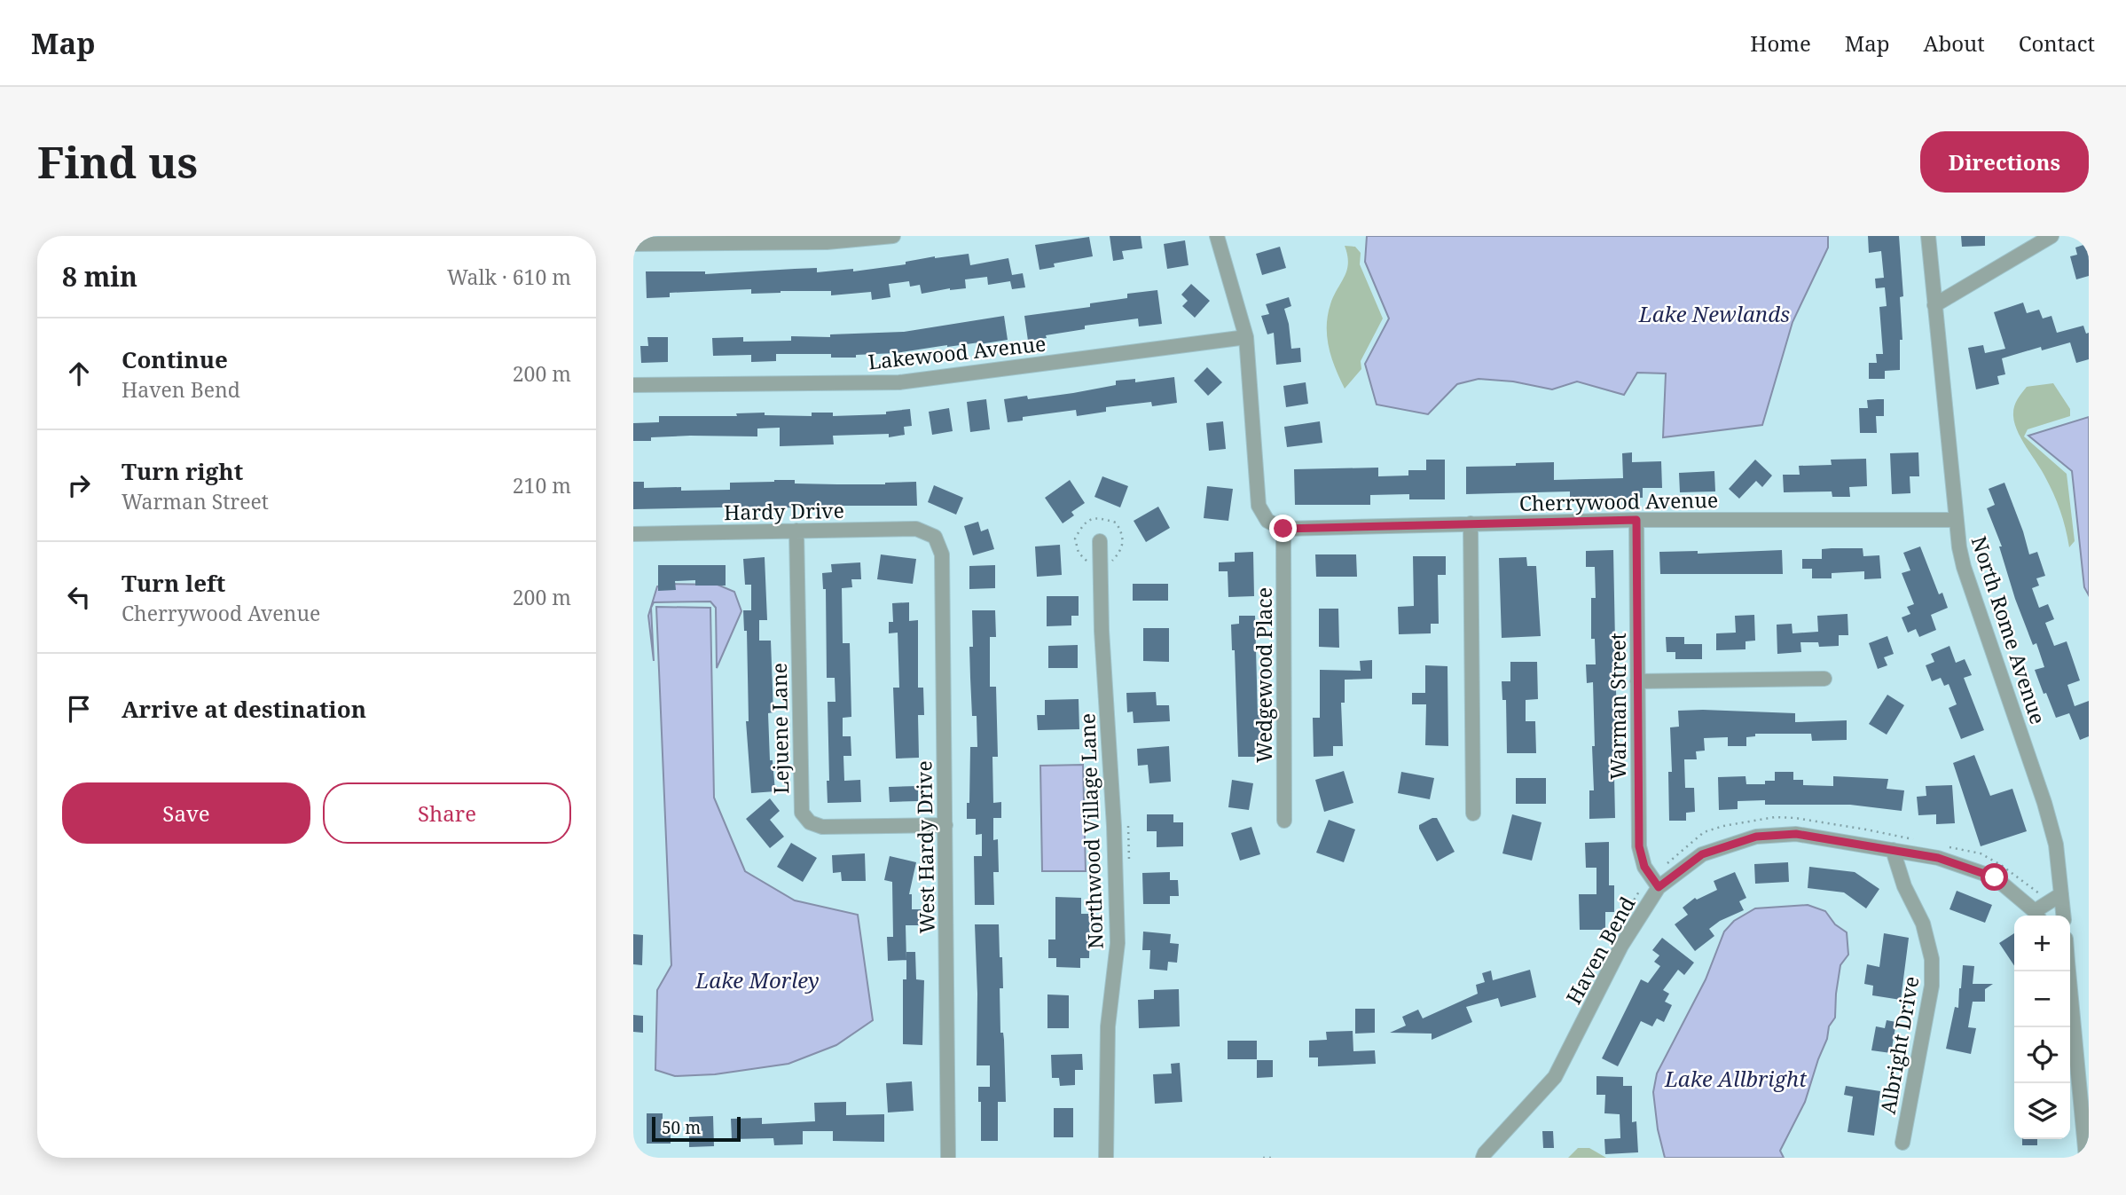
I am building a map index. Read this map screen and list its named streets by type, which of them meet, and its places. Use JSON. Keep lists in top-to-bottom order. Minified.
{"streets":{"street":["Lakewood Avenue","Cherrywood Avenue","Hardy Drive","North Rome Avenue","Wedgewood Place","Warman Street","Lejuene Lane","Northwood Village Lane","West Hardy Drive","Haven Bend","Albright Drive"]},"crossings":[["Cherrywood Avenue","North Rome Avenue"],["Cherrywood Avenue","Wedgewood Place"],["Cherrywood Avenue","Warman Street"],["Hardy Drive","Lejuene Lane"],["Hardy Drive","West Hardy Drive"],["Warman Street","Haven Bend"],["Lejuene Lane","West Hardy Drive"],["Haven Bend","Albright Drive"]],"water":["Lake Newlands","Lake Morley","Lake Allbright"],"scale_bar":"50 m","page":{"header":"Map","nav":["Home","Map","About","Contact"],"buttons":["Directions",["Save","Share"]],"title":"Find us","heading":["8 min","Walk · 610 m"],"list":[["Continue","Haven Bend","200 m"],["Turn right","Warman Street","210 m"],["Turn left","Cherrywood Avenue","200 m"],"Arrive at destination"],"map_buttons":["+","−"],"scale":"50 m"}}
